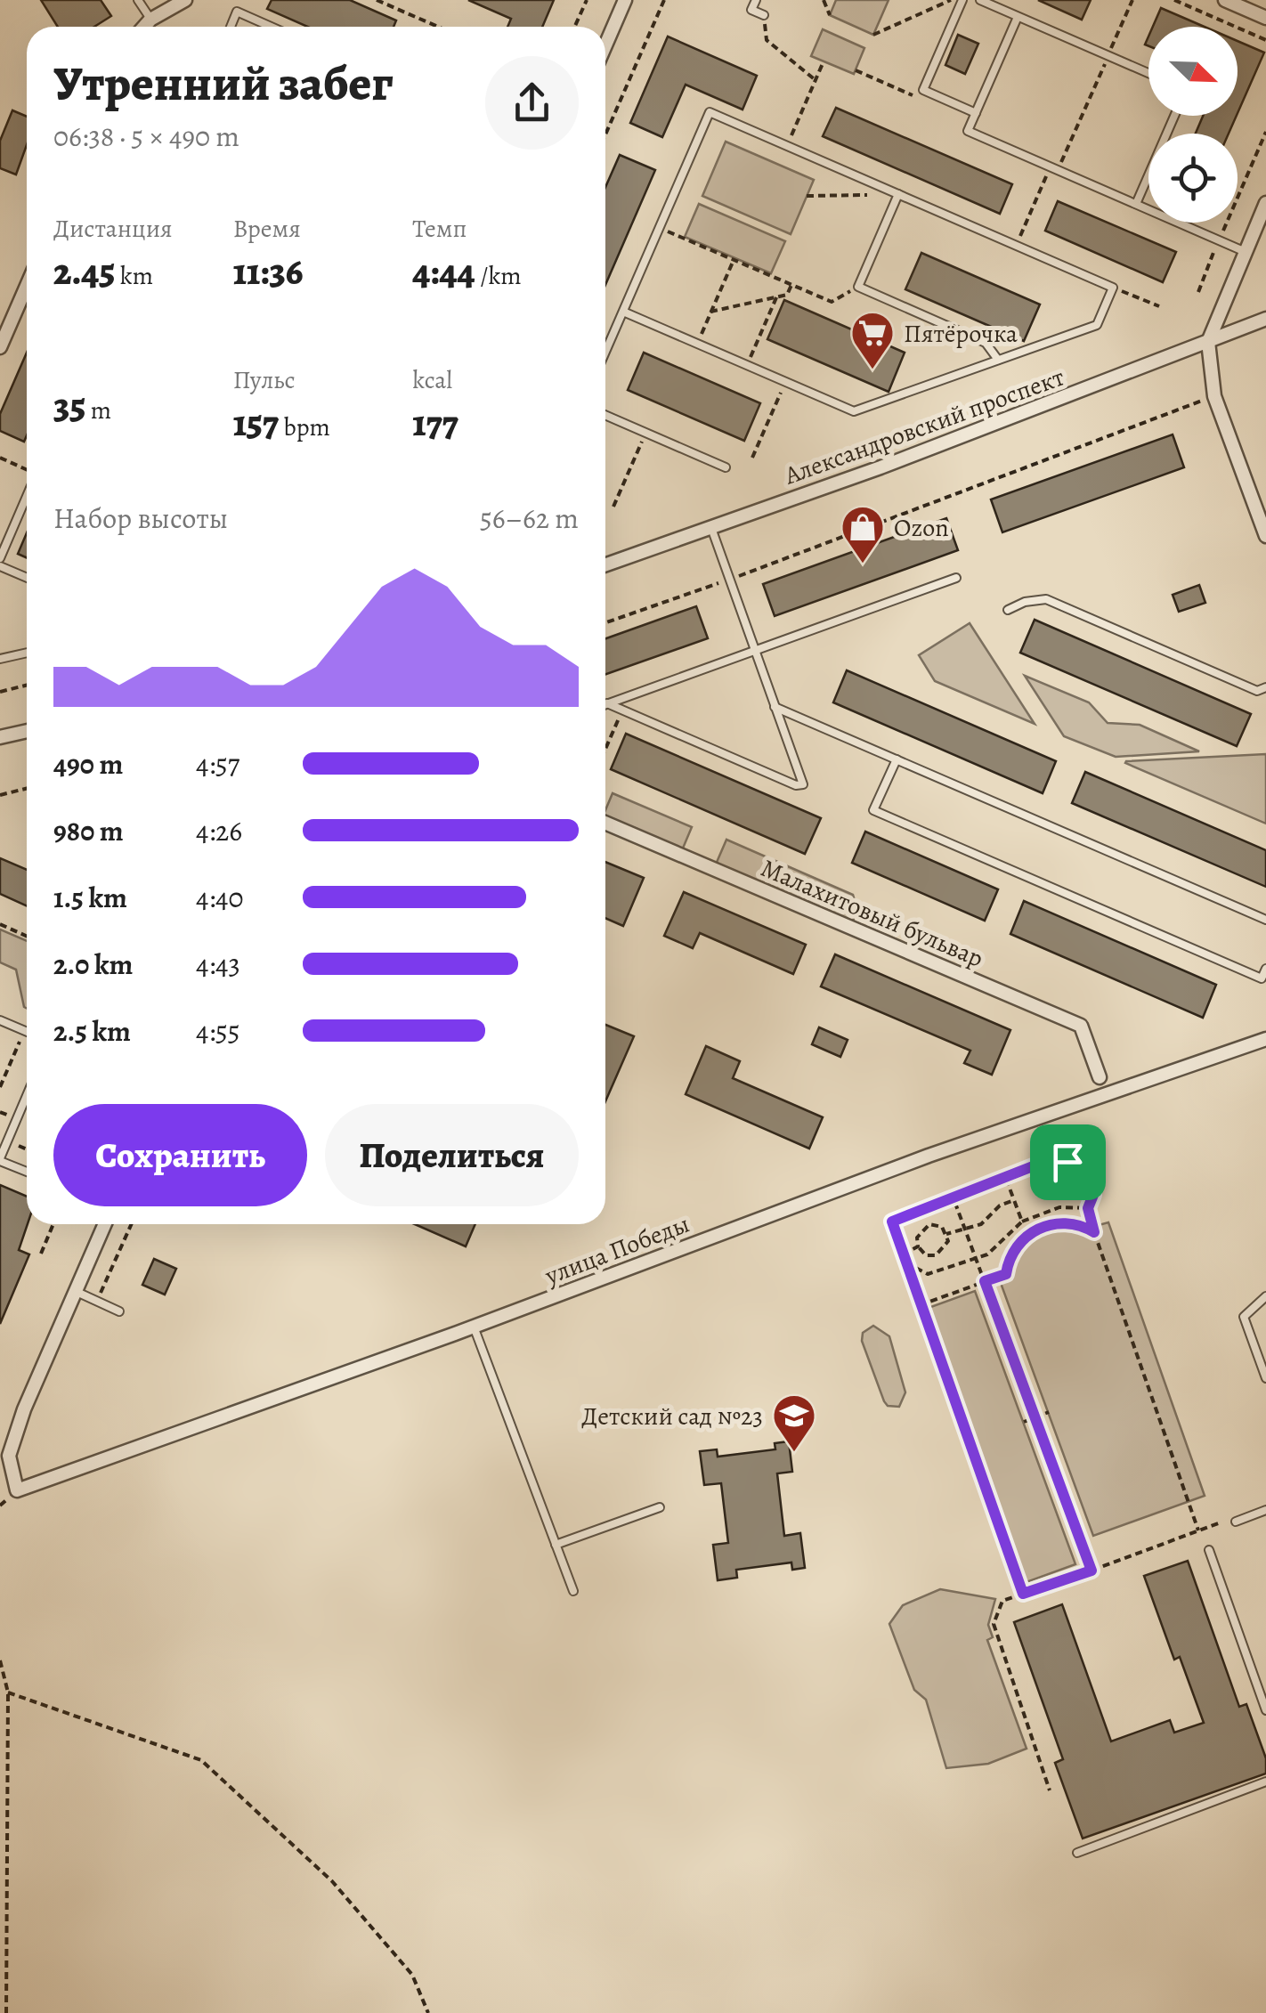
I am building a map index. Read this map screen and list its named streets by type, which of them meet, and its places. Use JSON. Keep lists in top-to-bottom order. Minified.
{"streets":{"street":["Александровский проспект","Малахитовый бульвар","улица Победы"]},"places":{"supermarket":["Пятёрочка"],"shop":["Ozon"],"school or university":["Детский сад №23"]},"north":"bottom right","page":{"heading":["Утренний забег","06:38 · 5 × 490 m"],"stats":[["Дистанция","2.45 km"],["Время","11:36"],["Темп","4:44 /km"],["35 m"],["Пульс","157 bpm"],["kcal","177"]],"chart":["Набор высоты","56–62 m"],"list":[{"name":"490 m","note":"4:57"},{"name":"980 m","note":"4:26"},{"name":"1.5 km","note":"4:40"},{"name":"2.0 km","note":"4:43"},{"name":"2.5 km","note":"4:55"}],"buttons":["Сохранить","Поделиться"]}}
